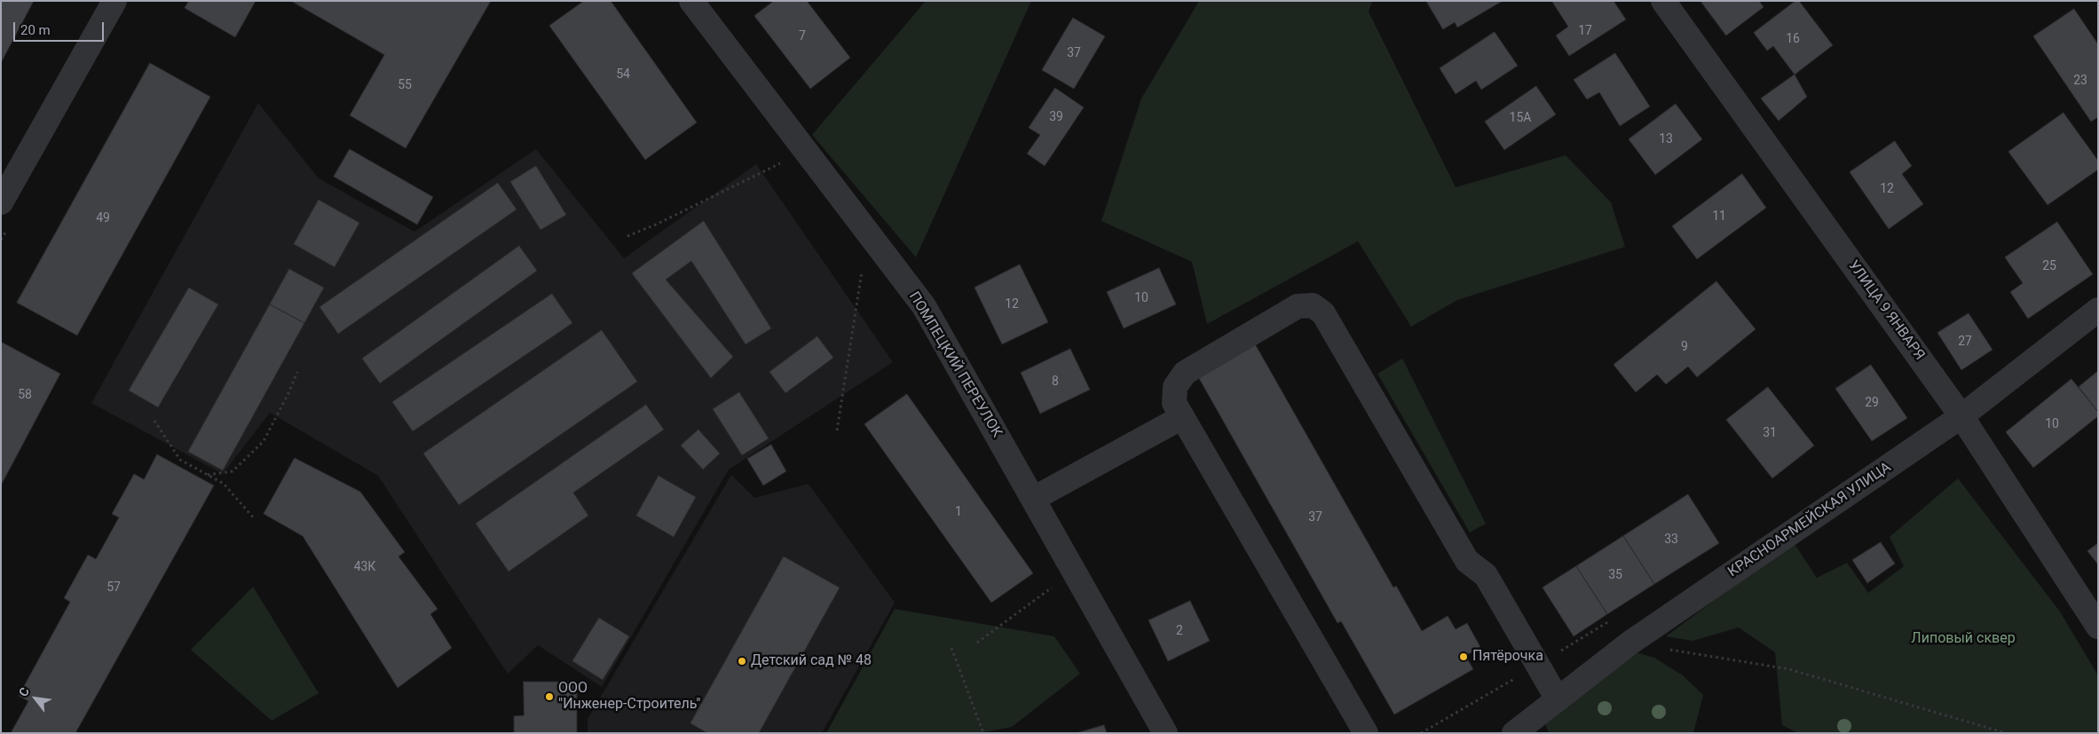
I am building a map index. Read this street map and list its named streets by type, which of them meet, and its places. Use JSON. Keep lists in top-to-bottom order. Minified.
{"streets":{"street":["УЛИЦА 9 ЯНВАРЯ","ПОМПЕЦКИЙ ПЕРЕУЛОК","КРАСНОАРМЕЙСКАЯ УЛИЦА"]},"crossings":[["УЛИЦА 9 ЯНВАРЯ","КРАСНОАРМЕЙСКАЯ УЛИЦА"]],"parks":["Липовый сквер"],"places":["Пятёрочка","Детский сад № 48","ООО \"Инженер-Строитель\""],"house_numbers":["17","7","16","37","54","23","55","39","15А","13","12","11","49","25","10","12","27","9","8","58","29","10","31","1","37","33","43К","35","57","2"],"scale_bar":"20 m","north":"top left"}
